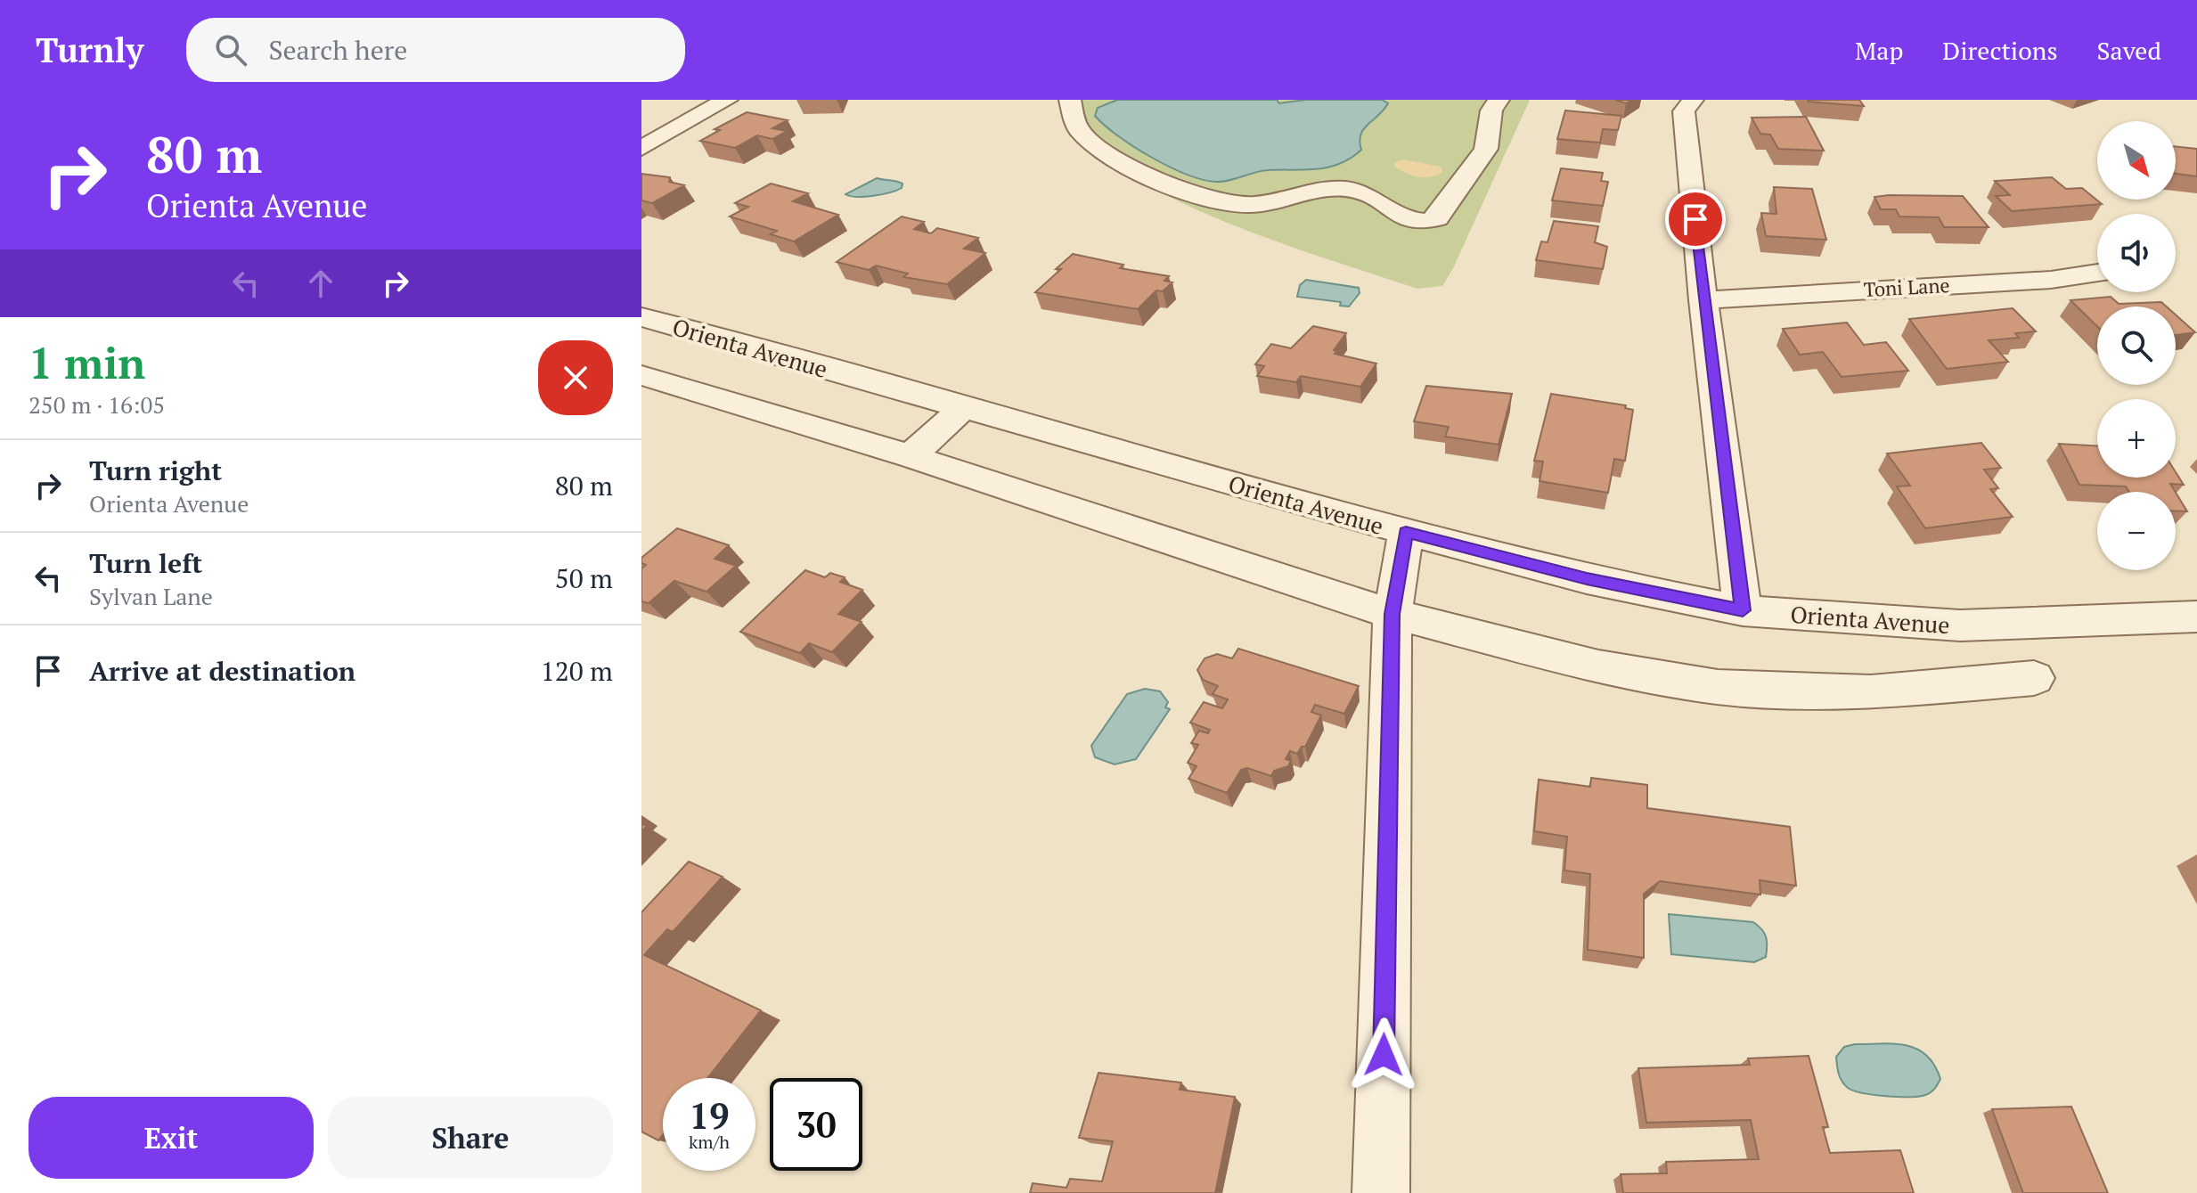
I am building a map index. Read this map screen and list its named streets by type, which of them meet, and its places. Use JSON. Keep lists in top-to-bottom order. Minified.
{"streets":{"street":["Toni Lane","Orienta Avenue"]},"north":"bottom right","page":{"header":"Turnly","search":"Search here","nav":["Map","Directions","Saved"],"turn":["80 m","Orienta Avenue"],"map_buttons":["+","−"],"heading":["1 min","250 m · 16:05"],"list":[{"name":"Turn right","note":"Orienta Avenue","value":"80 m"},{"name":"Turn left","note":"Sylvan Lane","value":"50 m"},{"name":"Arrive at destination","value":"120 m"}],"speed":"19 km/h","limit":"30","buttons":["Exit","Share"]}}
